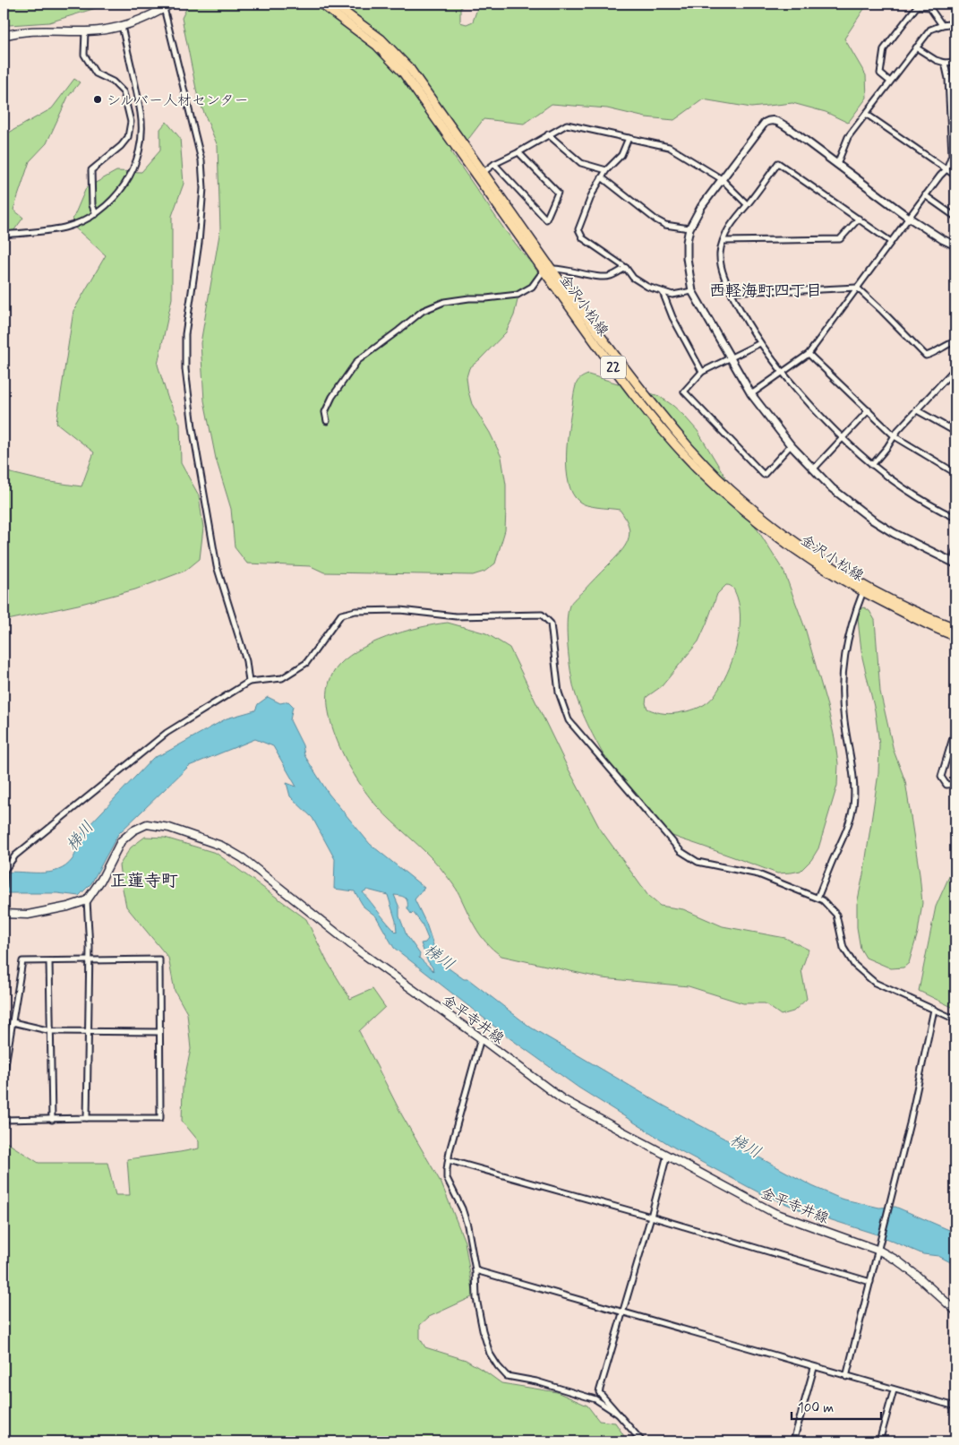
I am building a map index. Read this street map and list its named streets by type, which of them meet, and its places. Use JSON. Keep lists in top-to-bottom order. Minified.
{"streets":{"main road":["金沢小松線","22","金平寺井線"]},"districts":["西軽海町四丁目","正蓮寺町"],"water":["梯川"],"places":["シルバー人材センター"],"scale_bar":"100 m"}
